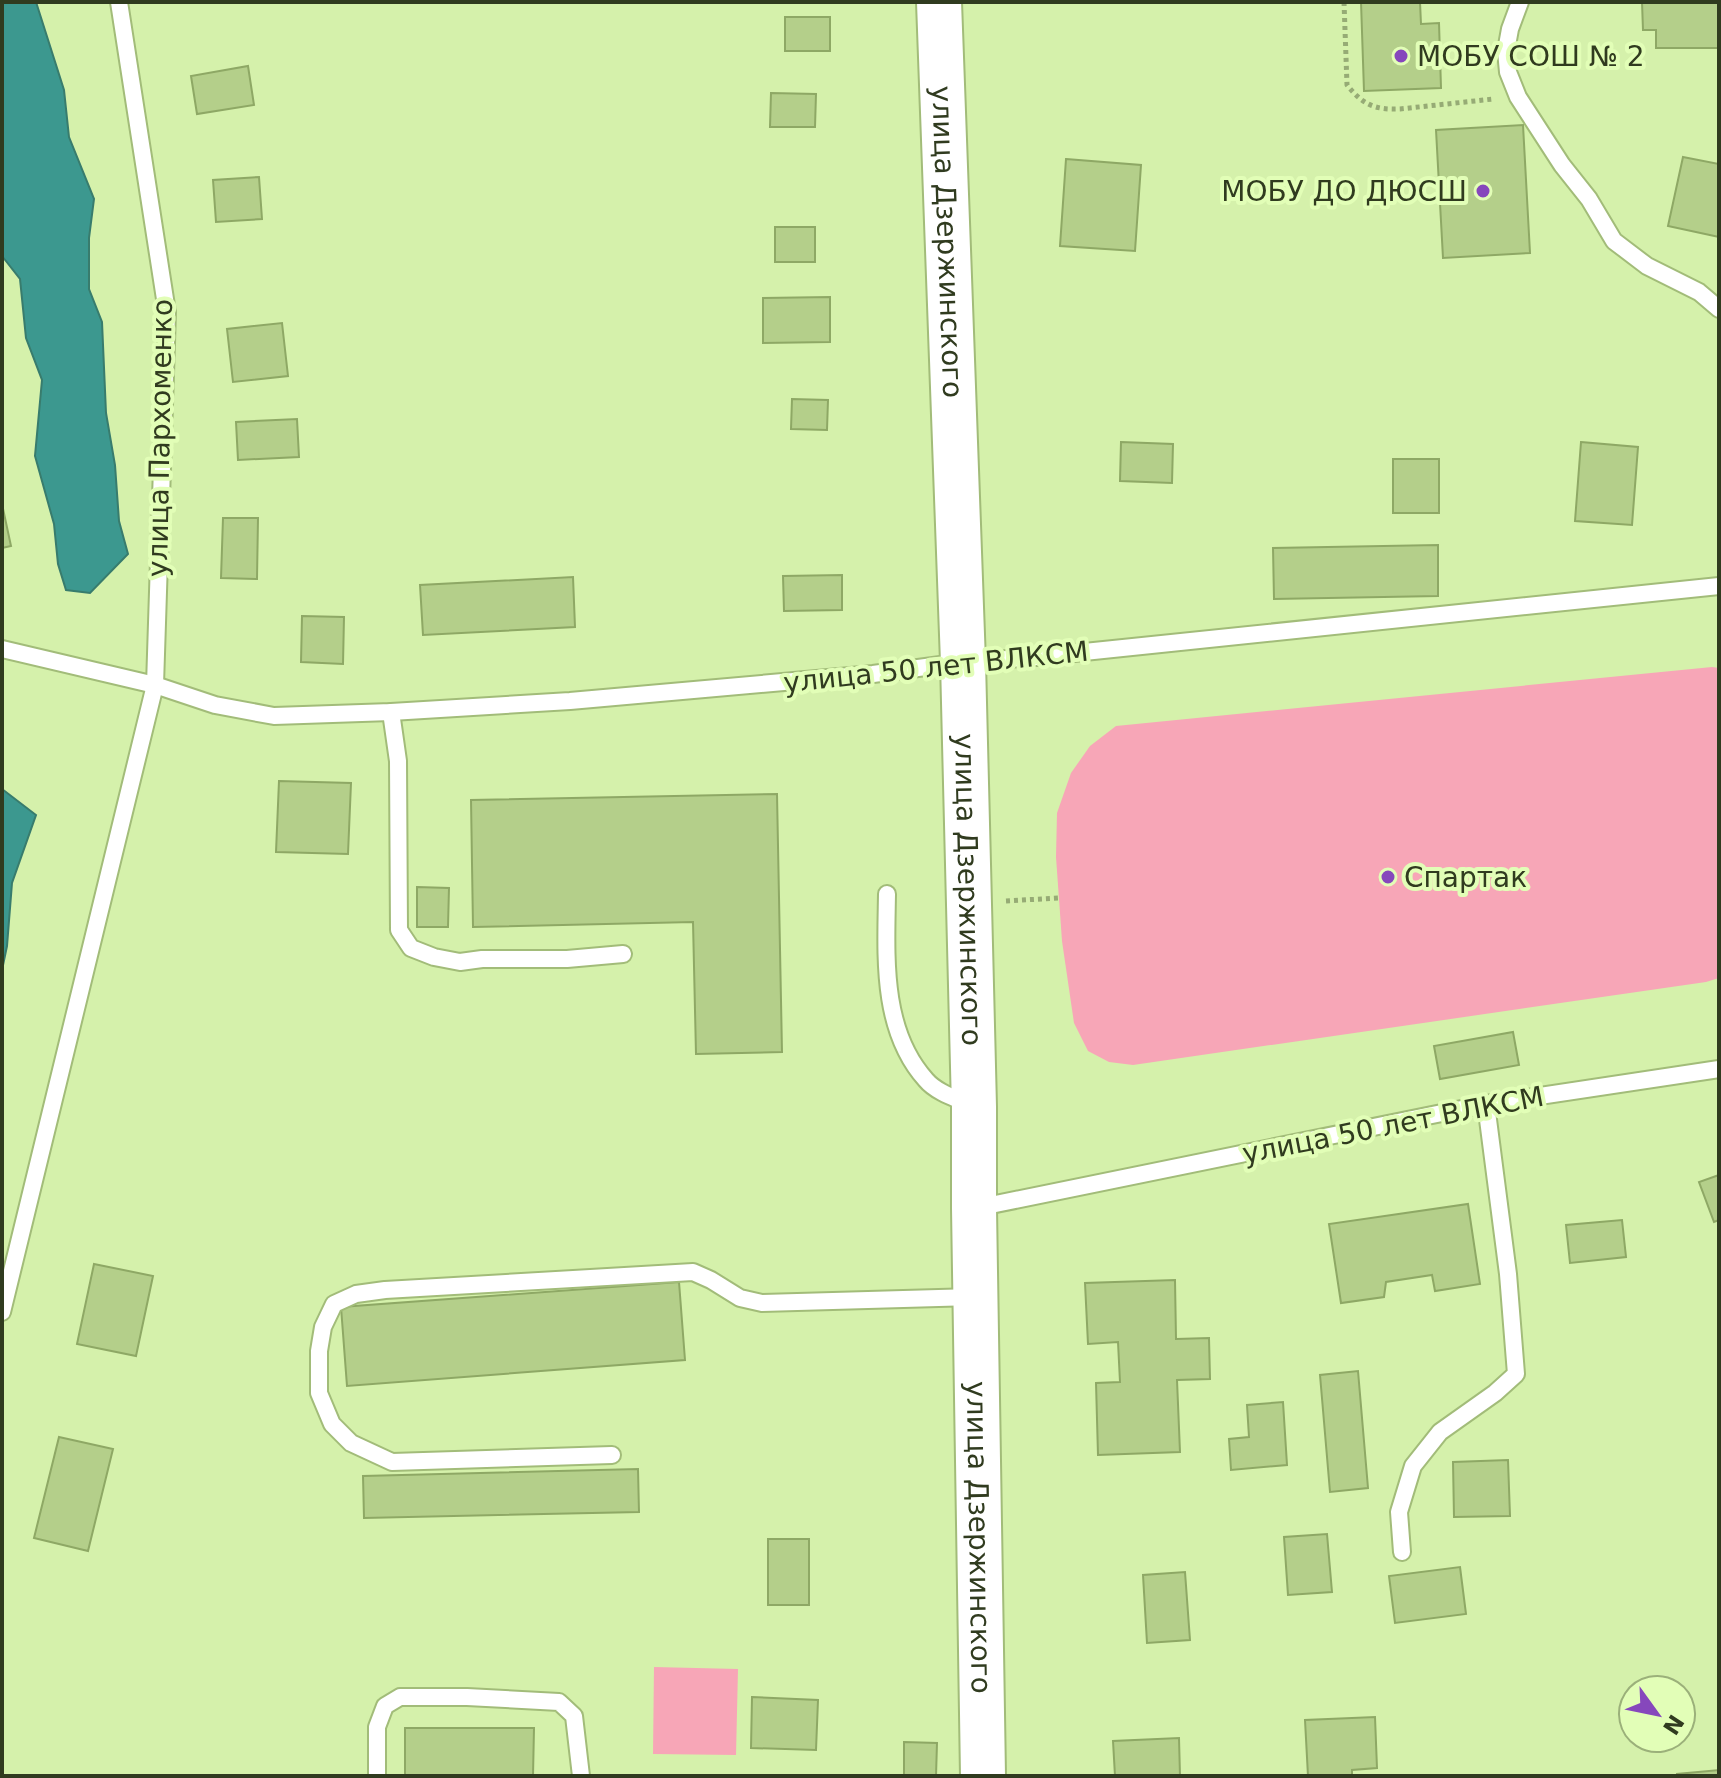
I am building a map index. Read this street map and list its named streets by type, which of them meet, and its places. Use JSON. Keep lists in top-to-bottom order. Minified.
{"streets":{"main road":["улица Дзержинского"],"lane":["улица Пархоменко","улица 50 лет ВЛКСМ"]},"crossings":[["улица Дзержинского","улица 50 лет ВЛКСМ"],["улица Пархоменко","улица 50 лет ВЛКСМ"]],"places":["МОБУ СОШ № 2","МОБУ ДО ДЮСШ","Спартак"],"north":"bottom right"}
